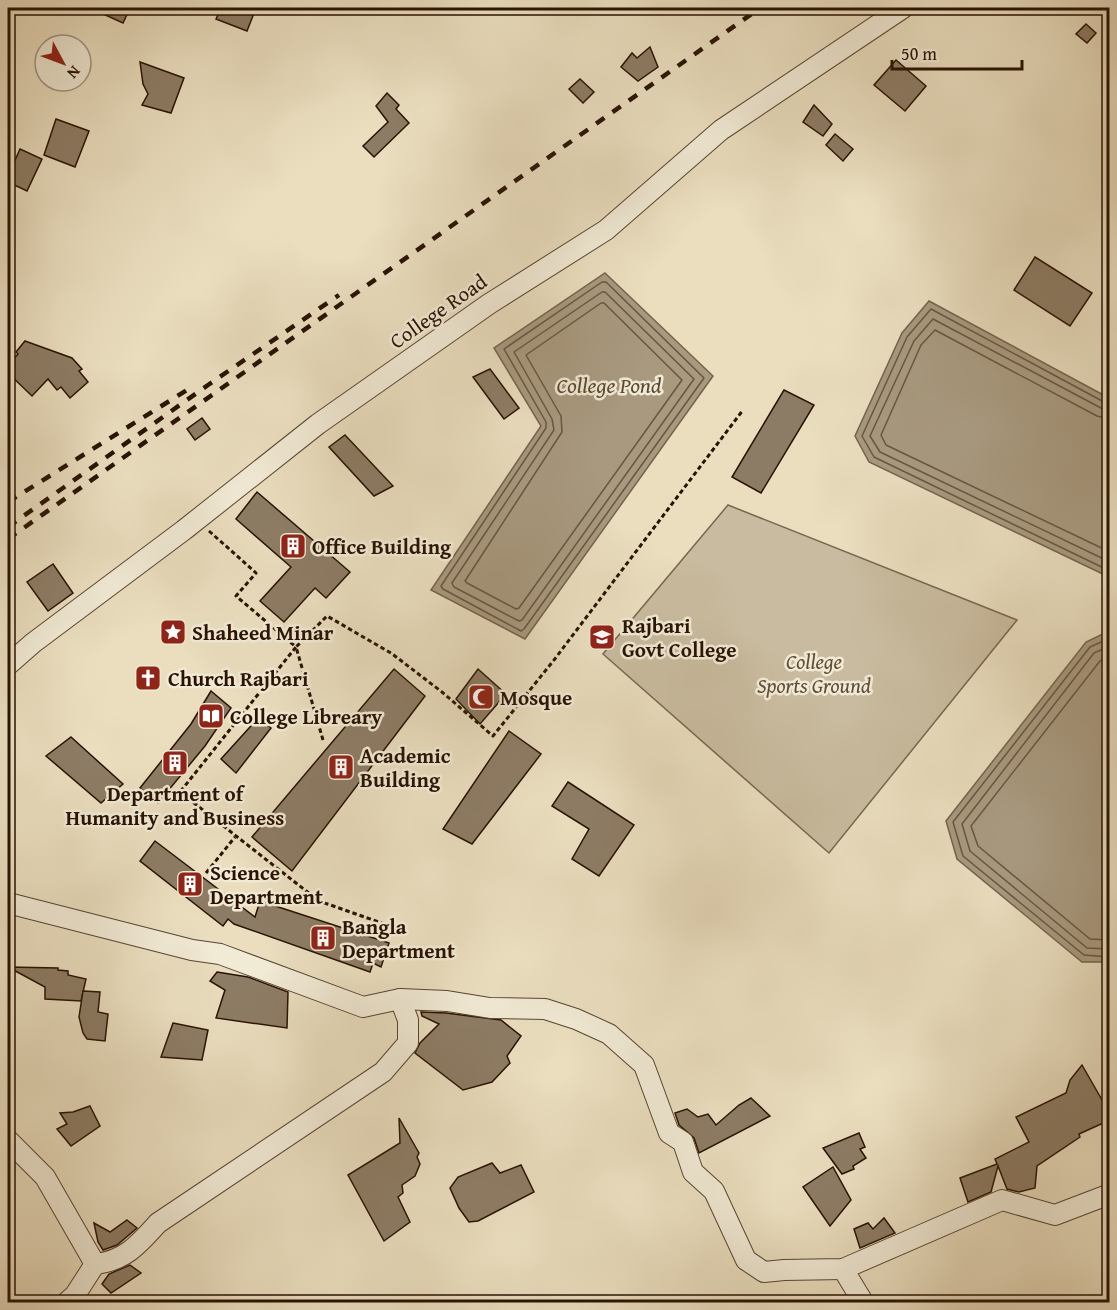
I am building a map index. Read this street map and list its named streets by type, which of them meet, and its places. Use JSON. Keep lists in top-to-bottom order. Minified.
{"streets":{"street":["College Road"]},"water":["College Pond"],"parks":["College Sports Ground"],"places":{"building":["Office Building","Department of Humanity and Business","Academic Building","Science Department","Bangla Department"],"place":["Shaheed Minar"],"school or university":["Rajbari Govt College"],"church":["Church Rajbari"],"mosque":["Mosque"],"library":["College Libreary"]},"scale_bar":"50 m","north":"bottom right"}
